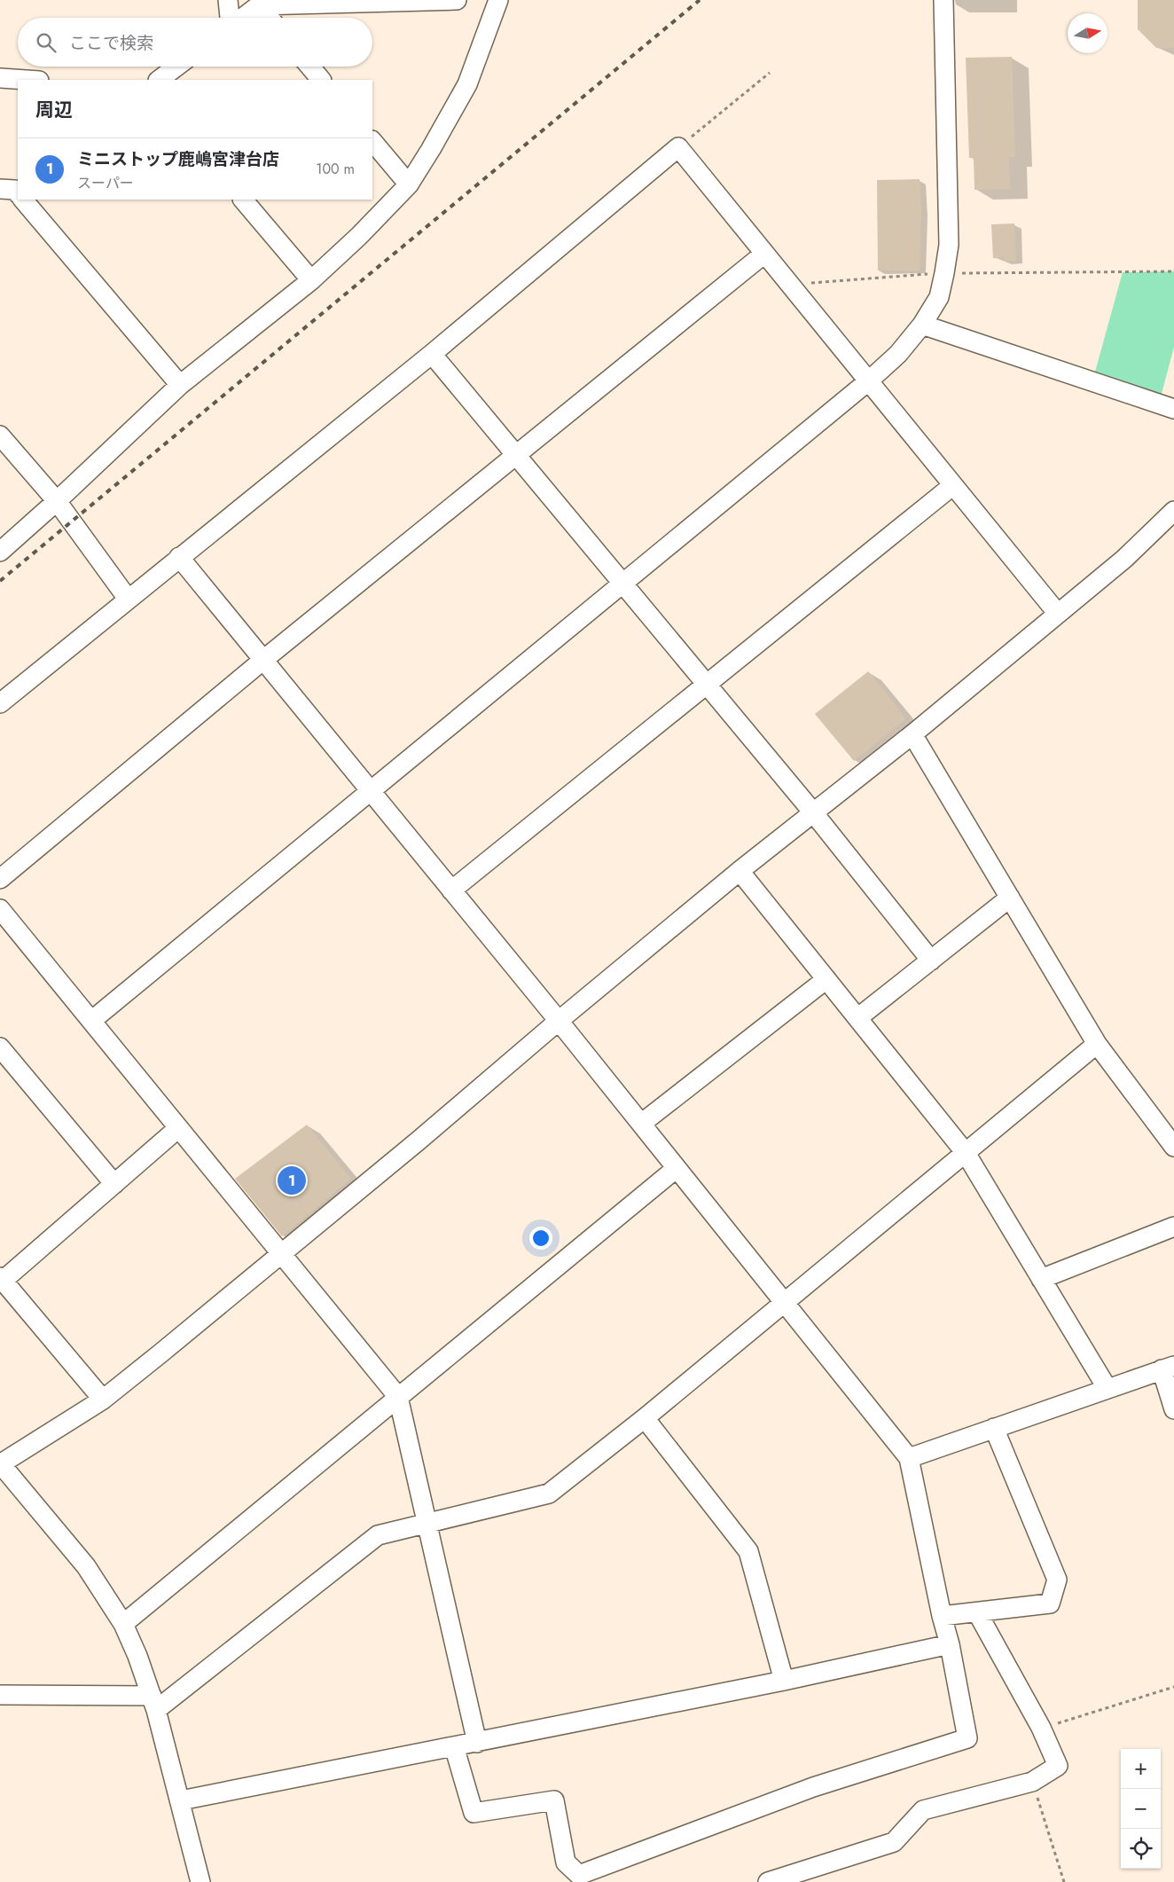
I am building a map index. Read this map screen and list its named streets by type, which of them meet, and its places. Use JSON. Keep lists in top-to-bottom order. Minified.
{"north":"right","page":{"search":"ここで検索","heading":"周辺","list":[{"mark":"1","name":"ミニストップ鹿嶋宮津台店","note":"スーパー","value":"100 m"}],"pins":"1","map_buttons":["+","−"]}}
